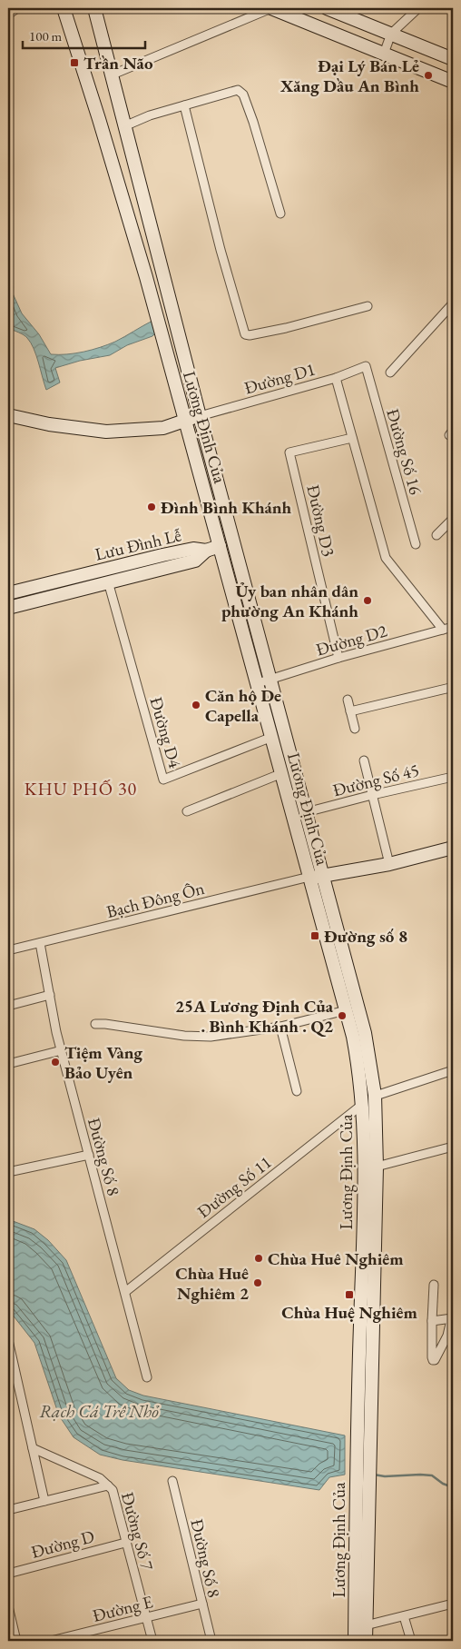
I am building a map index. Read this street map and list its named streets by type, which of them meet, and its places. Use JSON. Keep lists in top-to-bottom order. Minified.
{"streets":{"main road":["Lương Định Của","Lưu Đình Lễ"],"street":["Đường D1","Đường Số 16","Đường D3","Đường D2","Đường D4","Đường Số 45","Bạch Đông Ôn","Đường Số 8","Đường Số 11","Đường Số 7","Đường D","Đường E"]},"crossings":[["Đường D1","Lương Định Của"],["Đường D1","Đường Số 16"],["Lương Định Của","Đường D2"],["Lương Định Của","Đường D4"],["Lương Định Của","Đường Số 45"],["Lương Định Của","Bạch Đông Ôn"],["Lương Định Của","Đường Số 11"],["Đường D3","Đường D2"],["Lưu Đình Lễ","Đường D4"],["Bạch Đông Ôn","Đường Số 8"],["Đường Số 8","Đường Số 11"],["Đường Số 8","Đường E"],["Đường Số 7","Đường D"],["Đường Số 7","Đường E"]],"districts":["KHU PHỐ 30"],"water":["Rạch Cá Trê Nhỏ"],"places":{"transit":["Trần Não","Đường số 8","Chùa Huệ Nghiêm"],"other":["Đại Lý Bán Lẻ Xăng Dầu An Bình","Đình Bình Khánh","Ủy ban nhân dân phường An Khánh","Căn hộ De Capella","25A Lương Định Của . Bình Khánh . Q2","Tiệm Vàng Bảo Uyên","Chùa Huê Nghiêm","Chùa Huê Nghiêm 2"]},"scale_bar":"100 m"}
